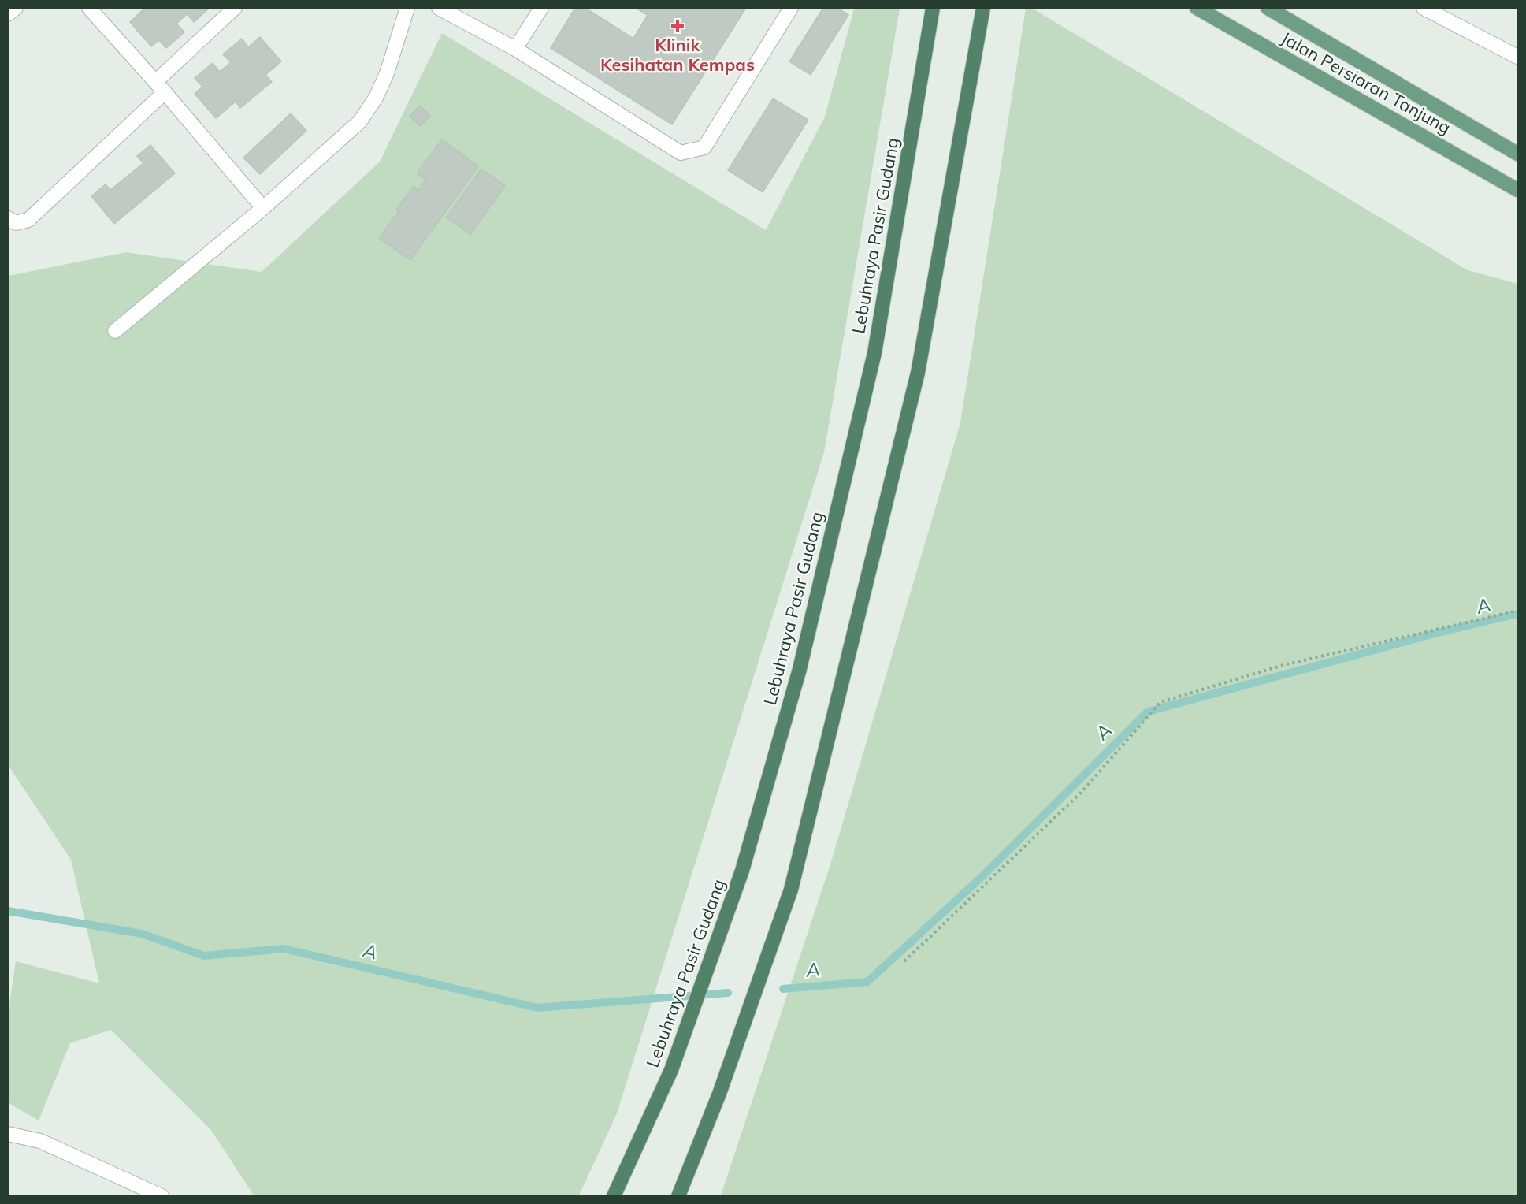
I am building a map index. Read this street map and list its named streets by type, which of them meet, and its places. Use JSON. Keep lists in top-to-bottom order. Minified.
{"streets":{"highway":["Lebuhraya Pasir Gudang"],"main road":["Jalan Persiaran Tanjung"]},"water":["A"],"places":{"health":["Klinik Kesihatan Kempas"]}}
